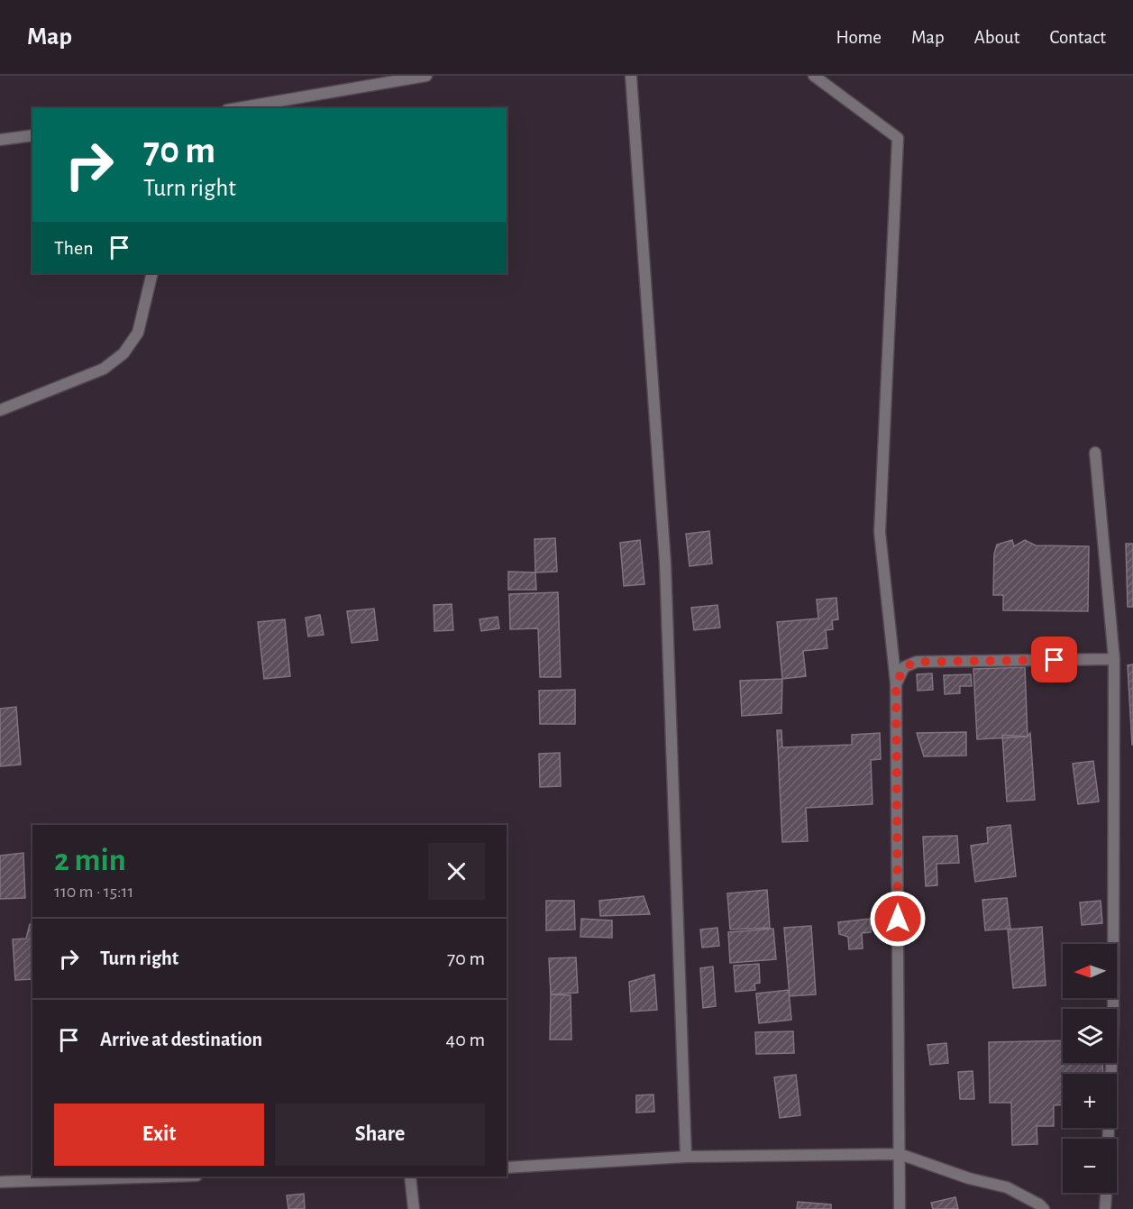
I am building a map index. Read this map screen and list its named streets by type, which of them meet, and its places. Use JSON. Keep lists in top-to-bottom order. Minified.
{"north":"left","page":{"header":"Map","nav":["Home","Map","About","Contact"],"turn":["70 m","Turn right"],"then":"Then","heading":["2 min","110 m · 15:11"],"list":[{"name":"Turn right","value":"70 m"},{"name":"Arrive at destination","value":"40 m"}],"map_buttons":["+","−"],"buttons":["Exit","Share"]}}
